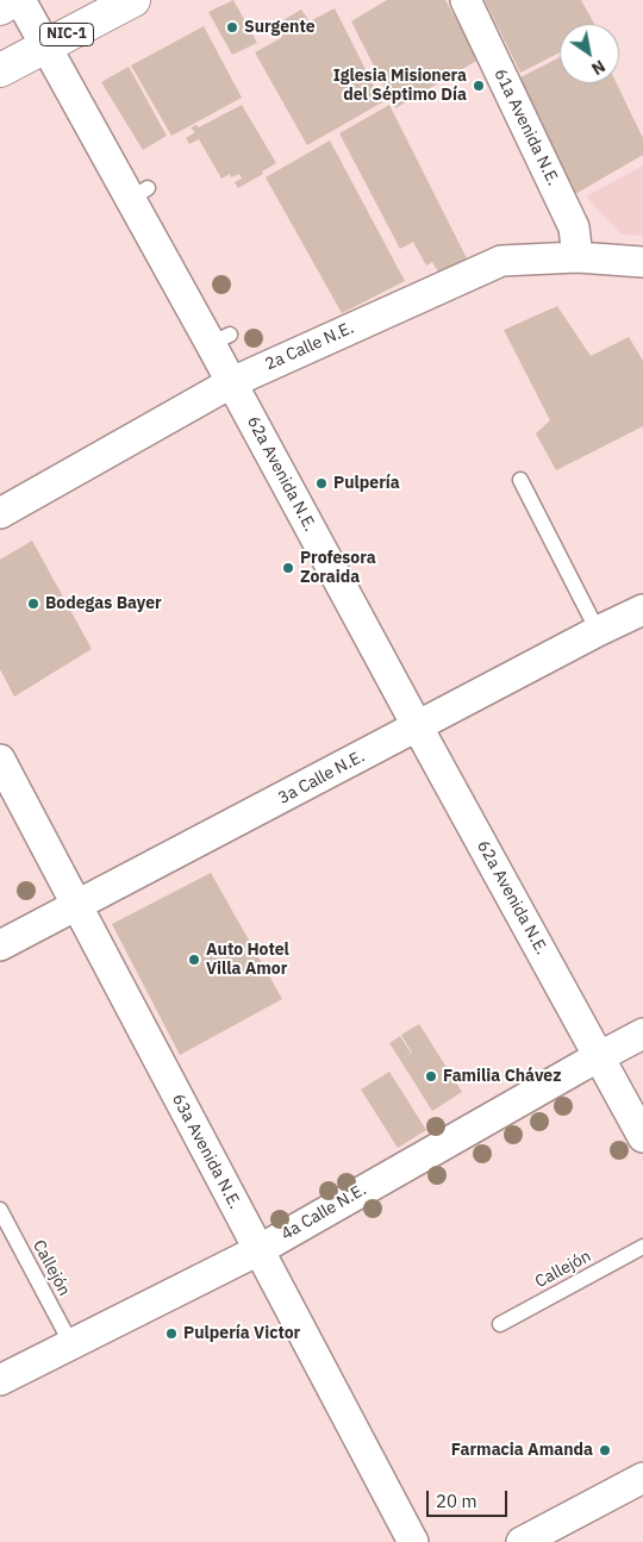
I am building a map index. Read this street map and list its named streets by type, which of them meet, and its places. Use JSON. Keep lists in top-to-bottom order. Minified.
{"streets":{"highway":["NIC-1"],"street":["61a Avenida N.E.","2a Calle N.E.","62a Avenida N.E.","3a Calle N.E.","63a Avenida N.E.","4a Calle N.E."],"lane":["Callejón"]},"crossings":[["NIC-1","62a Avenida N.E."],["61a Avenida N.E.","2a Calle N.E."],["2a Calle N.E.","62a Avenida N.E."],["62a Avenida N.E.","3a Calle N.E."],["62a Avenida N.E.","4a Calle N.E."],["3a Calle N.E.","63a Avenida N.E."],["63a Avenida N.E.","4a Calle N.E."],["4a Calle N.E.","Callejón"]],"places":["Surgente","Iglesia Misionera del Séptimo Día","Pulpería","Profesora Zoraida","Bodegas Bayer","Auto Hotel Villa Amor","Familia Chávez","Pulpería Victor","Farmacia Amanda"],"scale_bar":"20 m","north":"bottom right"}
